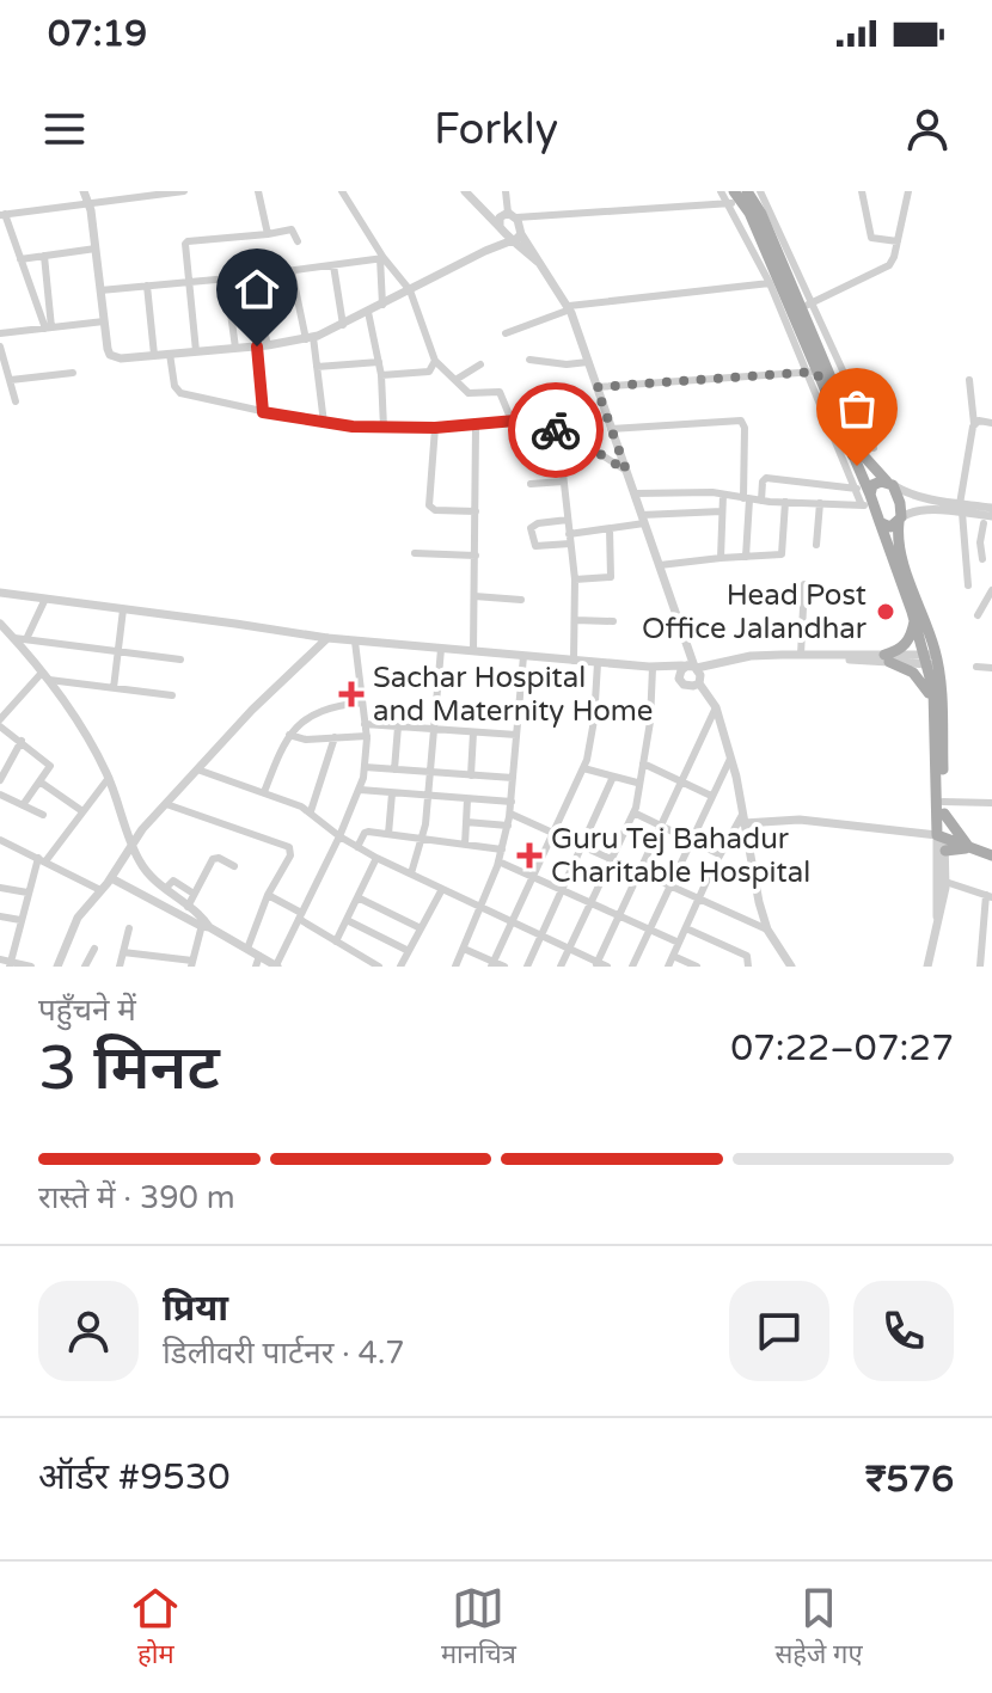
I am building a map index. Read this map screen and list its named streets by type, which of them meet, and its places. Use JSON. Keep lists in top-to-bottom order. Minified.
{"places":{"other":["Head Post Office Jalandhar"],"health":["Sachar Hospital and Maternity Home","Guru Tej Bahadur Charitable Hospital"]},"page":{"status":"07:19","header":"Forkly","heading":["3 मिनट","पहुँचने में","07:22–07:27"],"panel":["प्रिया","डिलीवरी पार्टनर · 4.7","ऑर्डर #9530","₹576"],"bar":"रास्ते में · 390 m","tabs":["होम","मानचित्र","सहेजे गए"]}}
